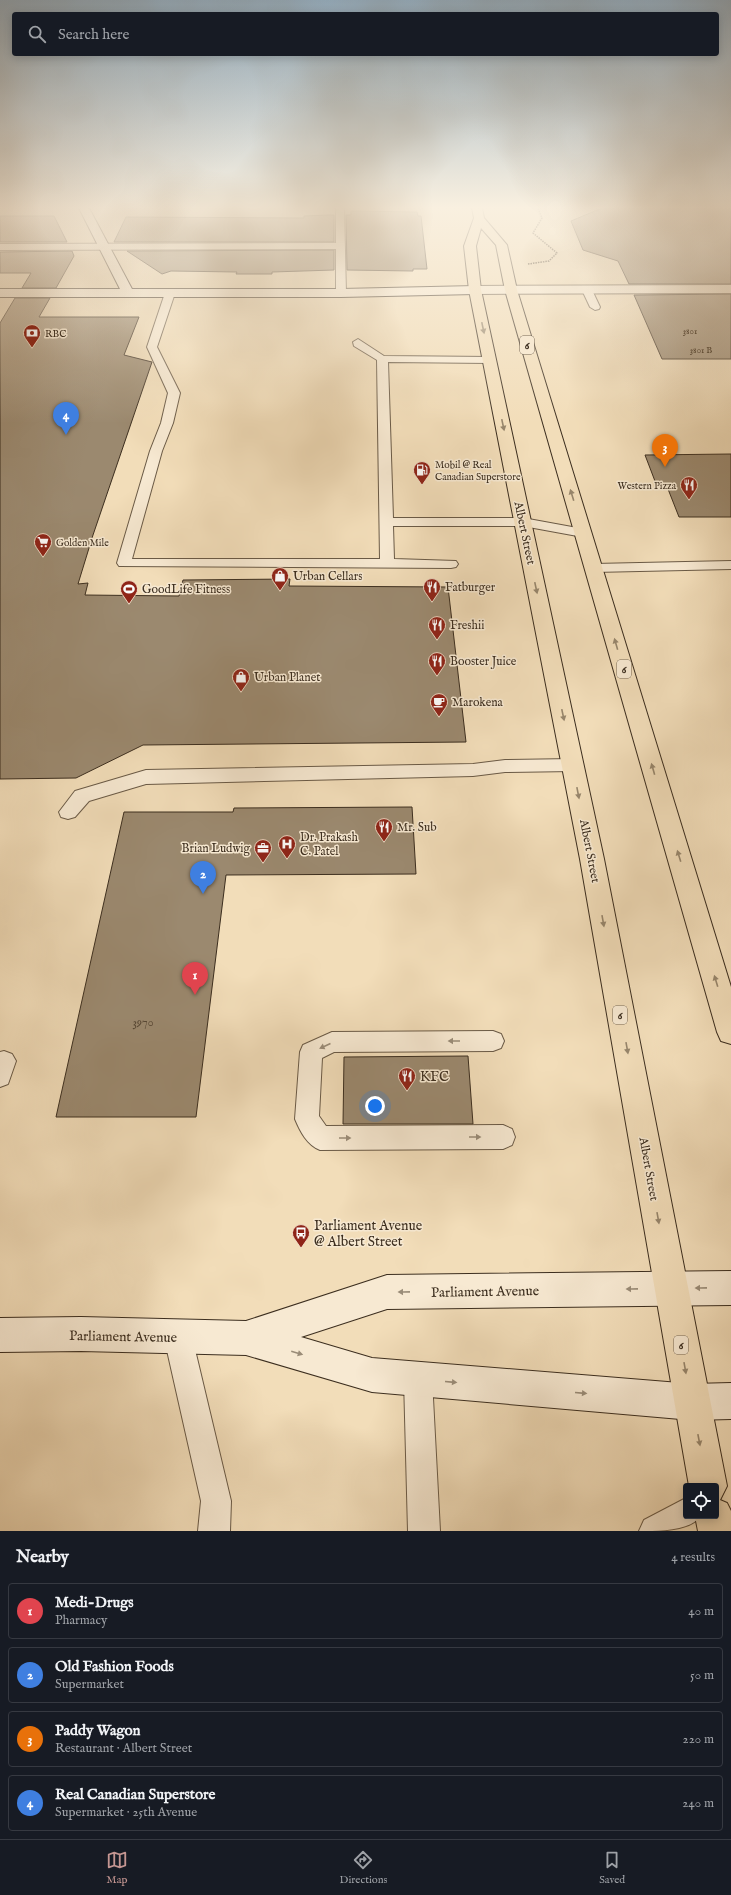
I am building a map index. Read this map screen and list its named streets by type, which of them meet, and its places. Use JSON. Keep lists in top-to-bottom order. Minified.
{"streets":{"main road":["6","Albert Street"],"street":["Parliament Avenue"]},"crossings":[["Albert Street","Parliament Avenue"]],"places":{"bank":["RBC"],"fuel station":["Mobil @ Real Canadian Superstore"],"restaurant":["Western Pizza","Fatburger","Freshii","Booster Juice","Mr. Sub","KFC"],"supermarket":["Golden Mile"],"shop":["Urban Cellars","Urban Planet"],"sports":["GoodLife Fitness"],"cafe":["Marokena"],"hospital":["Dr. Prakash C. Patel"],"office":["Brian Ludwig"],"bus stop":["Parliament Avenue @ Albert Street"]},"house_numbers":["3801","3801 B","3970"],"page":{"search":"Search here","pins":["4","3","2","1"],"heading":["Nearby","4 results"],"list":[{"mark":"1","name":"Medi-Drugs","note":"Pharmacy","value":"40 m"},{"mark":"2","name":"Old Fashion Foods","note":"Supermarket","value":"50 m"},{"mark":"3","name":"Paddy Wagon","note":"Restaurant · Albert Street","value":"220 m"},{"mark":"4","name":"Real Canadian Superstore","note":"Supermarket · 25th Avenue","value":"240 m"}],"nav":["Map","Directions","Saved"]}}
